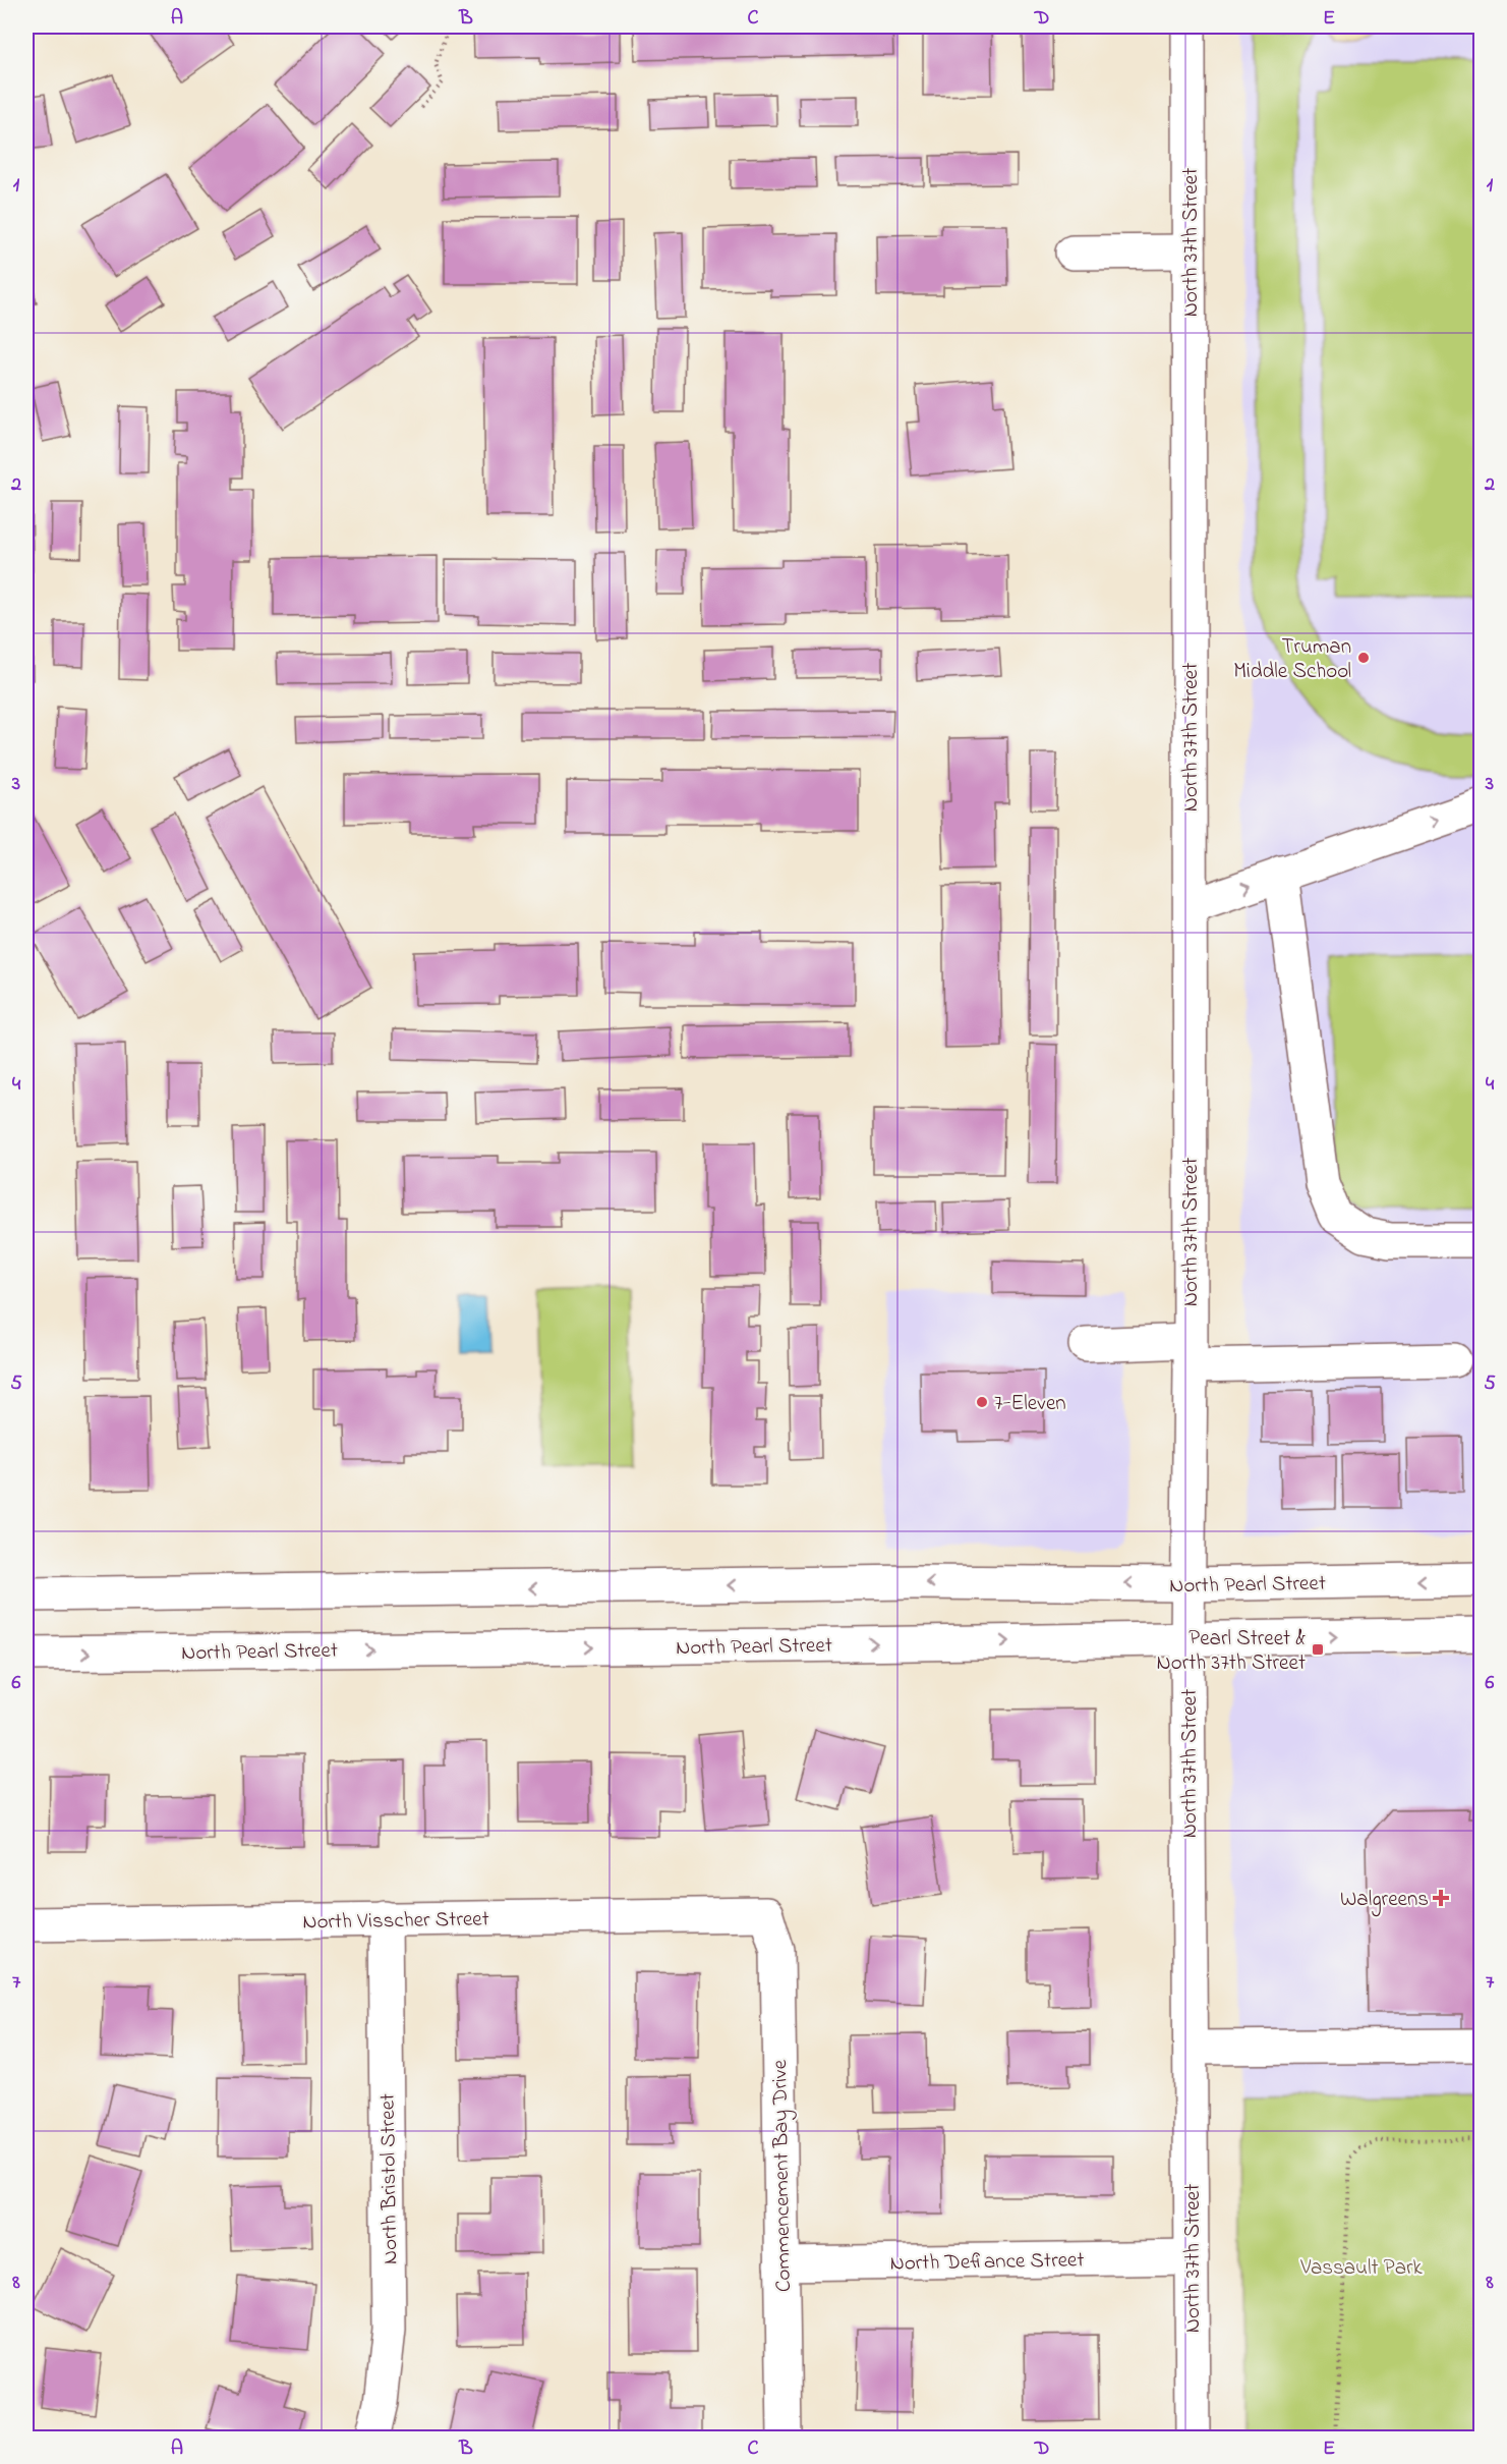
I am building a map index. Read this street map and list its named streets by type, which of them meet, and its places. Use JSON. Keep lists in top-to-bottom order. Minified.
{"streets":{"street":["North 37th Street","North Pearl Street","North Visscher Street","Commencement Bay Drive","North Bristol Street","North Defiance Street"]},"crossings":[["North 37th Street","North Pearl Street"],["North 37th Street","North Defiance Street"],["North Visscher Street","Commencement Bay Drive"],["North Visscher Street","North Bristol Street"],["Commencement Bay Drive","North Defiance Street"]],"parks":["Vassault Park"],"places":{"other":["Truman Middle School","7-Eleven"],"transit":["Pearl Street & North 37th Street"],"health":["Walgreens"]},"grid":{"columns":["A","B","C","D","E"],"rows":["1","2","3","4","5","6","7","8"]}}
